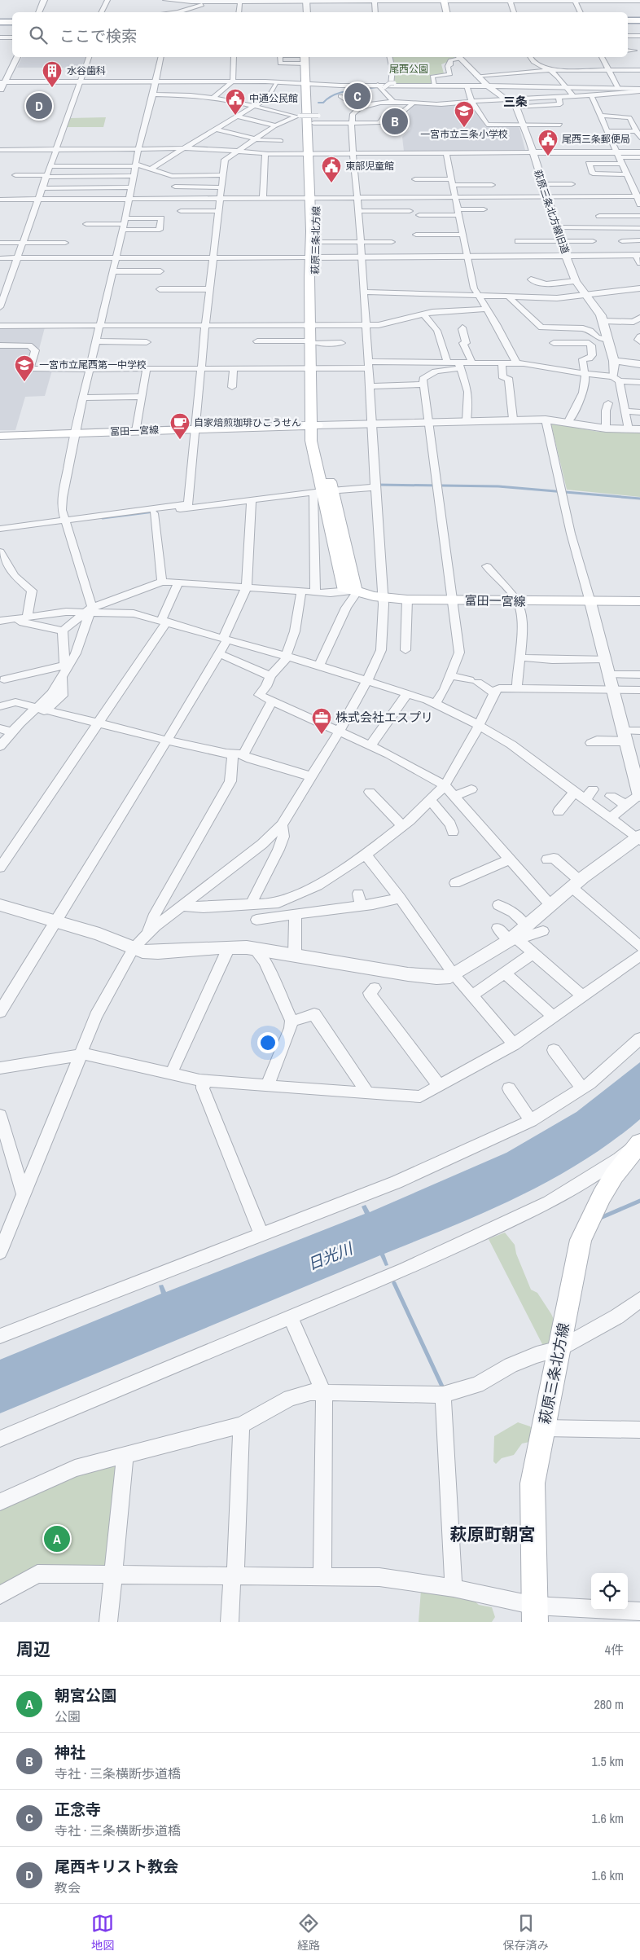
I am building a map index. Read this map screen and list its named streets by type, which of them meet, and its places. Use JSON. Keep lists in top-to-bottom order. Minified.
{"streets":{"main road":["萩原三条北方線","冨田一宮線","富田一宮線"],"street":["萩原三条北方線旧道"]},"crossings":[["萩原三条北方線","冨田一宮線"]],"districts":["三条","萩原町朝宮"],"water":["日光川"],"parks":["尾西公園"],"places":{"building":["水谷歯科"],"public building":["中通公民館","尾西三条郵便局","東部児童館"],"school or university":["一宮市立三条小学校","一宮市立尾西第一中学校"],"cafe":["自家焙煎珈琲ひこうせん"],"office":["株式会社エスプリ"]},"page":{"search":"ここで検索","pins":["C","D","B","A"],"heading":["周辺","4件"],"list":[{"mark":"A","name":"朝宮公園","note":"公園","value":"280 m"},{"mark":"B","name":"神社","note":"寺社 · 三条横断歩道橋","value":"1.5 km"},{"mark":"C","name":"正念寺","note":"寺社 · 三条横断歩道橋","value":"1.6 km"},{"mark":"D","name":"尾西キリスト教会","note":"教会","value":"1.6 km"}],"nav":["地図","経路","保存済み"]}}
